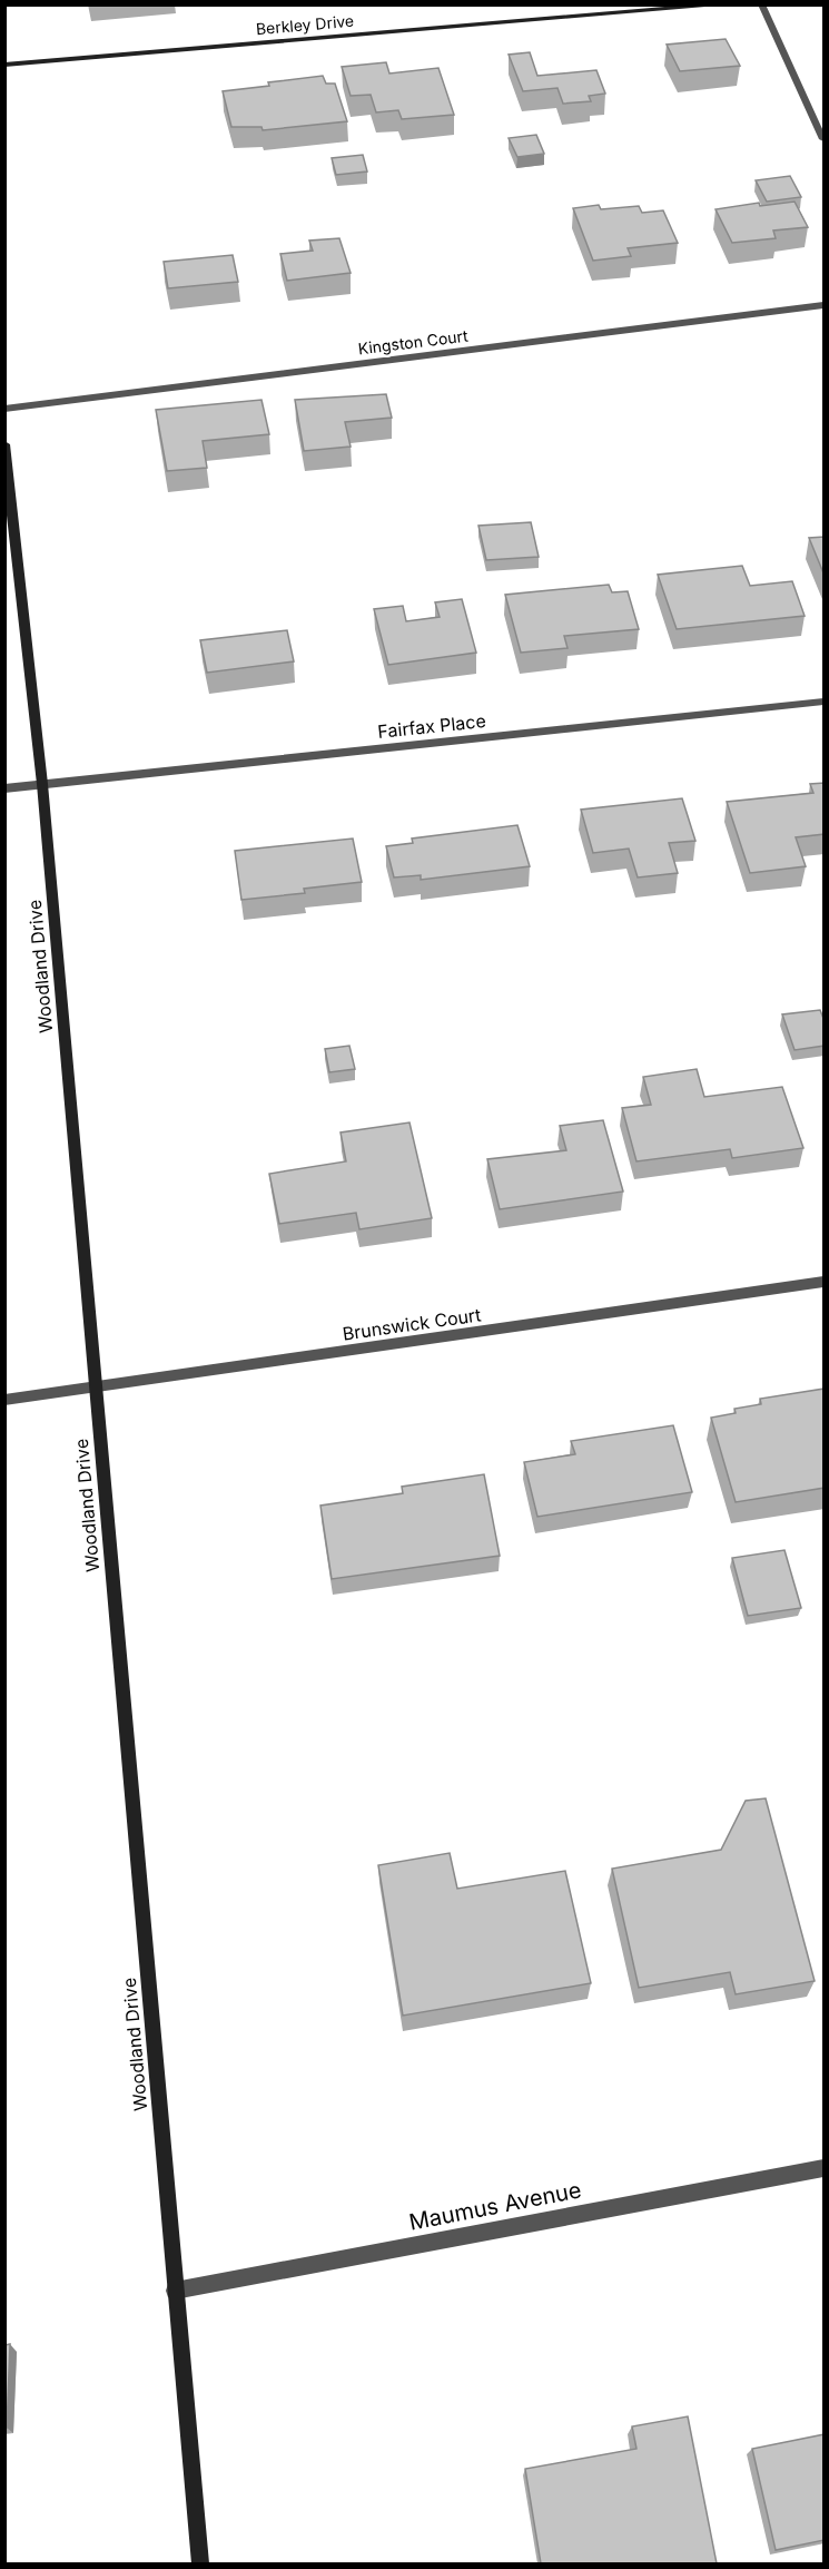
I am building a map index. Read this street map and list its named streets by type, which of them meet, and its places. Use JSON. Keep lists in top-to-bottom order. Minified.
{"streets":{"main road":["Berkley Drive","Woodland Drive"],"street":["Kingston Court","Fairfax Place","Brunswick Court","Maumus Avenue"]},"crossings":[["Fairfax Place","Woodland Drive"],["Woodland Drive","Brunswick Court"],["Woodland Drive","Maumus Avenue"]]}
